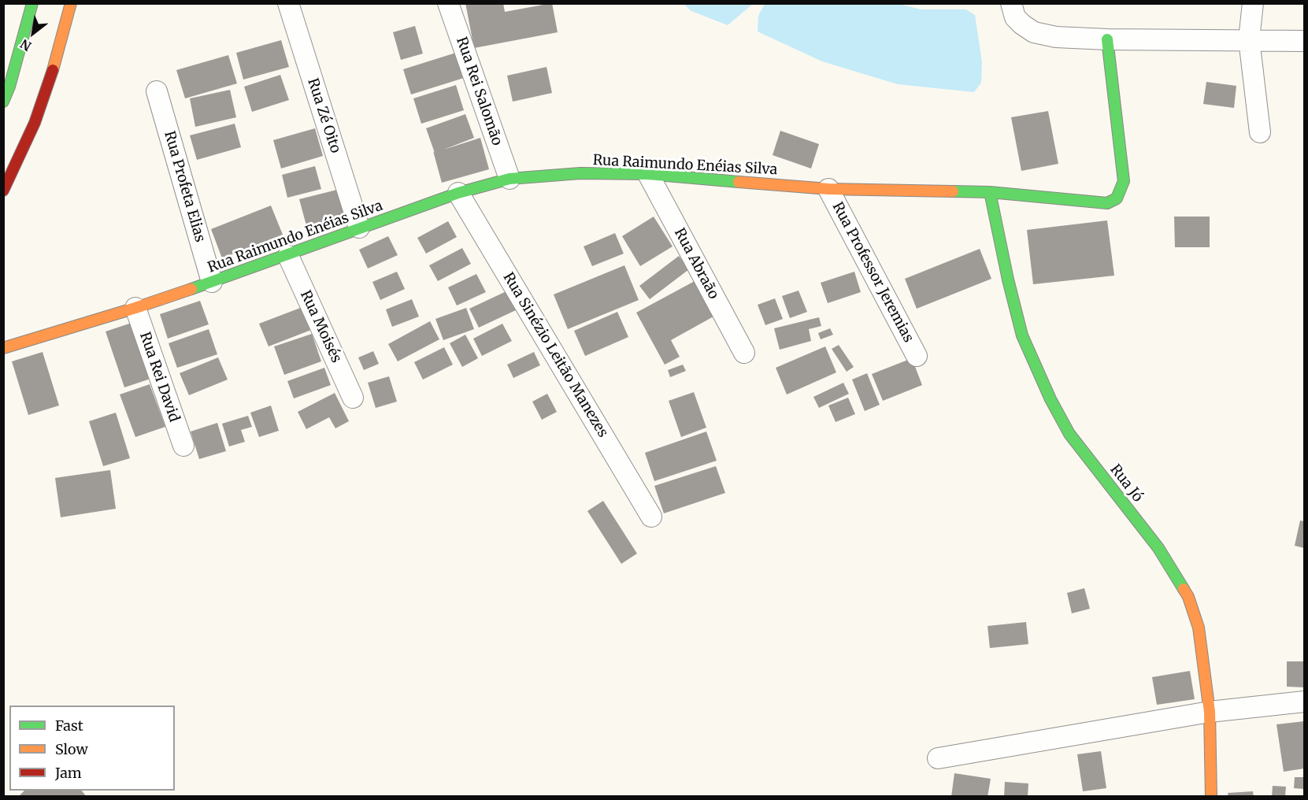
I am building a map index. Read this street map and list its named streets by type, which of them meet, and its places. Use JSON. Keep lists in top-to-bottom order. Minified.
{"streets":{"street":["Rua Rei Salomão","Rua Zé Oito","Rua Raimundo Enéias Silva","Rua Profeta Elias","Rua Abraão","Rua Professor Jeremias","Rua Moisés","Rua Sinézio Leitão Manezes","Rua Rei David","Rua Jó"]},"crossings":[["Rua Rei Salomão","Rua Raimundo Enéias Silva"],["Rua Zé Oito","Rua Raimundo Enéias Silva"],["Rua Raimundo Enéias Silva","Rua Profeta Elias"],["Rua Raimundo Enéias Silva","Rua Abraão"],["Rua Raimundo Enéias Silva","Rua Professor Jeremias"],["Rua Raimundo Enéias Silva","Rua Moisés"],["Rua Raimundo Enéias Silva","Rua Sinézio Leitão Manezes"],["Rua Raimundo Enéias Silva","Rua Rei David"],["Rua Raimundo Enéias Silva","Rua Jó"]],"legend":["Fast","Slow","Jam"],"north":"bottom left"}
